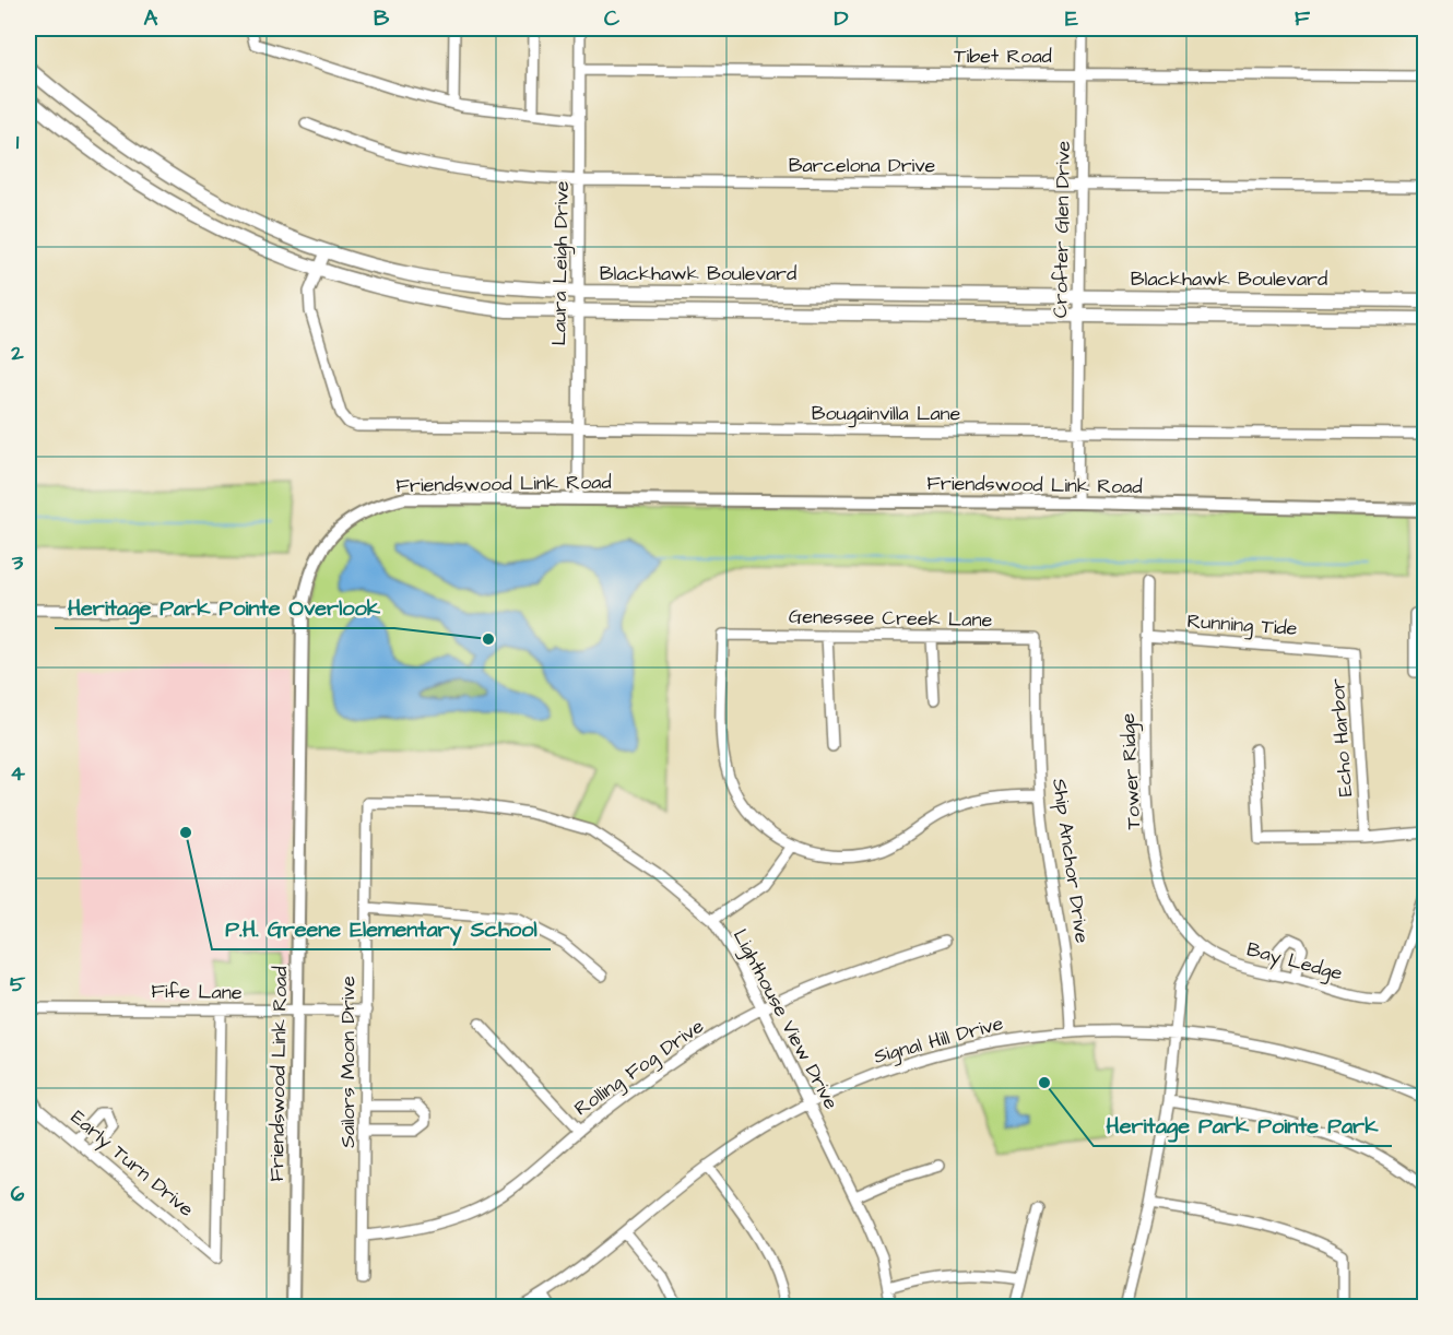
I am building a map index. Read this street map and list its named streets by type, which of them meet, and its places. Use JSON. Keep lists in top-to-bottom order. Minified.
{"streets":{"main road":["Blackhawk Boulevard"],"street":["Tibet Road","Barcelona Drive","Crofter Glen Drive","Laura Leigh Drive","Bougainvilla Lane","Friendswood Link Road","Genessee Creek Lane","Running Tide","Echo Harbor","Tower Ridge","Ship Anchor Drive","Bay Ledge","Fife Lane","Lighthouse View Drive","Signal Hill Drive","Sailors Moon Drive","Rolling Fog Drive","Early Turn Drive"]},"crossings":[["Tibet Road","Crofter Glen Drive"],["Tibet Road","Laura Leigh Drive"],["Barcelona Drive","Crofter Glen Drive"],["Barcelona Drive","Laura Leigh Drive"],["Crofter Glen Drive","Blackhawk Boulevard"],["Crofter Glen Drive","Bougainvilla Lane"],["Crofter Glen Drive","Friendswood Link Road"],["Laura Leigh Drive","Blackhawk Boulevard"],["Laura Leigh Drive","Bougainvilla Lane"],["Laura Leigh Drive","Friendswood Link Road"],["Blackhawk Boulevard","Bougainvilla Lane"],["Friendswood Link Road","Fife Lane"],["Genessee Creek Lane","Ship Anchor Drive"],["Running Tide","Echo Harbor"],["Running Tide","Tower Ridge"],["Tower Ridge","Bay Ledge"],["Ship Anchor Drive","Signal Hill Drive"],["Fife Lane","Sailors Moon Drive"],["Fife Lane","Early Turn Drive"],["Lighthouse View Drive","Signal Hill Drive"],["Lighthouse View Drive","Sailors Moon Drive"],["Lighthouse View Drive","Rolling Fog Drive"],["Sailors Moon Drive","Rolling Fog Drive"]],"places":["Heritage Park Pointe Overlook","P.H. Greene Elementary School","Heritage Park Pointe Park"],"grid":{"columns":["A","B","C","D","E","F"],"rows":["1","2","3","4","5","6"]}}
